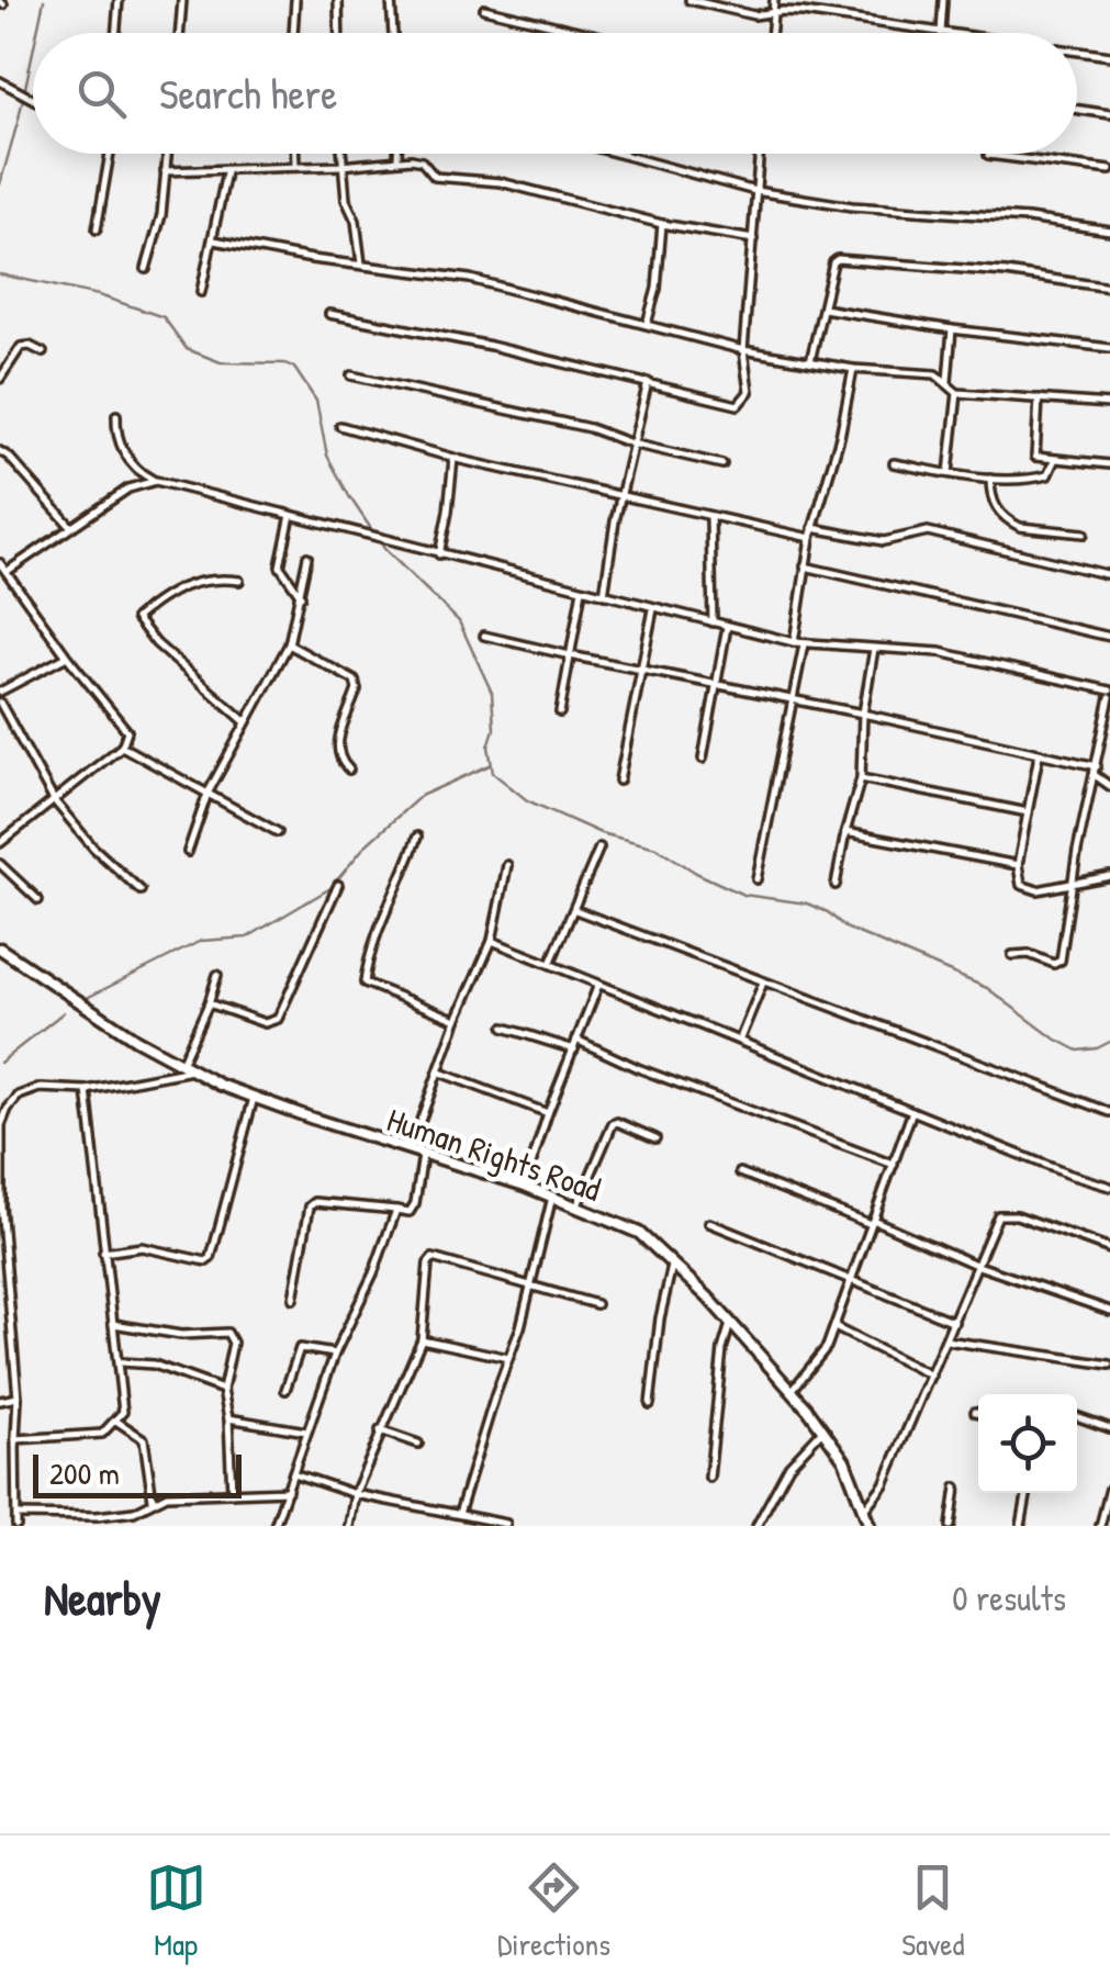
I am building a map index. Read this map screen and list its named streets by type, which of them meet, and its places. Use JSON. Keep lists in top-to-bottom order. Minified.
{"streets":{"street":["Human Rights Road"]},"scale_bar":"200 m","page":{"search":"Search here","scale":"200 m","heading":["Nearby","0 results"],"nav":["Map","Directions","Saved"]}}
